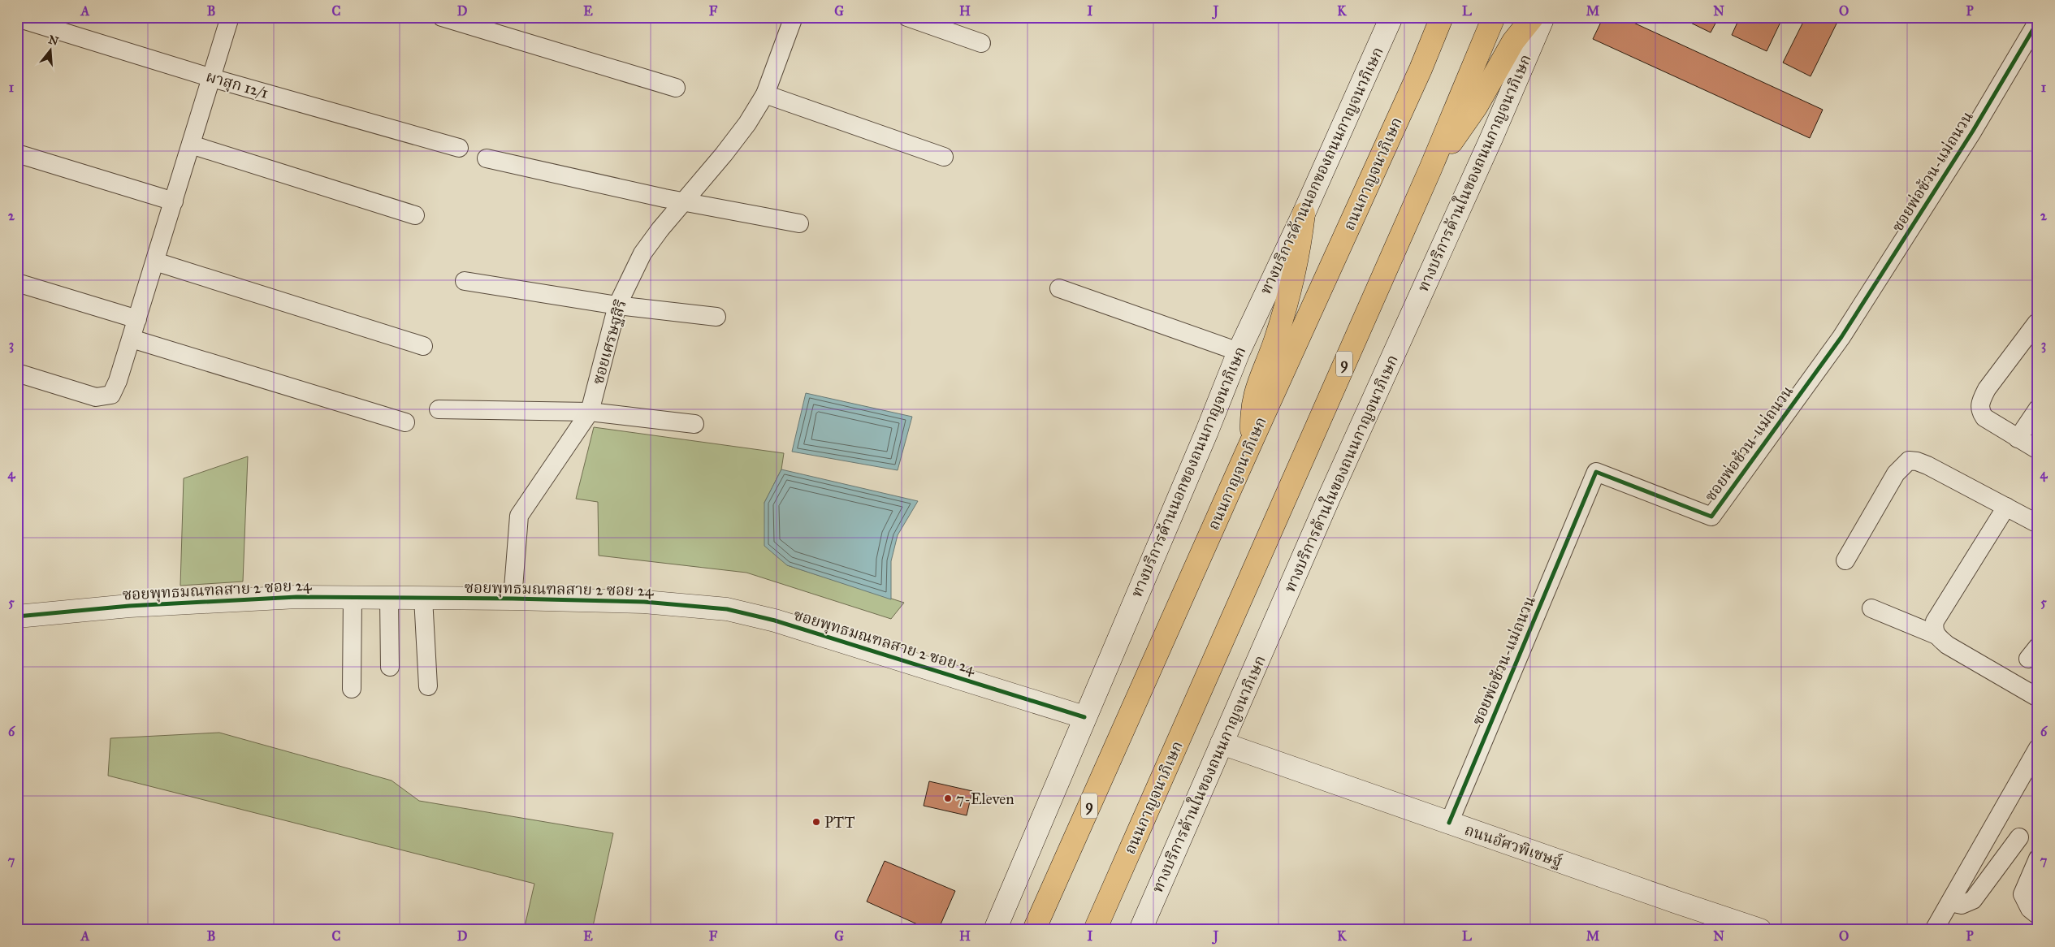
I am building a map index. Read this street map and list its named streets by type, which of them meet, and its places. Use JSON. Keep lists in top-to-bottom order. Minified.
{"streets":{"highway":["ถนนกาญจนาภิเษก","9"],"main road":["ทางบริการด้านนอกของถนนกาญจนาภิเษก","ทางบริการด้านในของถนนกาญจนาภิเษก","ซอยพุทธมณฑลสาย 2 ซอย 24","ถนนอัศวพิเชษฐ์"],"street":["ผาสุก 12/1","ซอยพ่อช้วน-แม่ถนวน","ซอยเศรษฐสิริ"]},"crossings":[["ทางบริการด้านนอกของถนนกาญจนาภิเษก","ซอยพุทธมณฑลสาย 2 ซอย 24"],["ซอยพ่อช้วน-แม่ถนวน","ถนนอัศวพิเชษฐ์"],["ทางบริการด้านในของถนนกาญจนาภิเษก","ถนนอัศวพิเชษฐ์"],["ซอยเศรษฐสิริ","ซอยพุทธมณฑลสาย 2 ซอย 24"]],"places":["7-Eleven","PTT"],"north":"top","grid":{"columns":["A","B","C","D","E","F","G","H","I","J","K","L","M","N","O","P"],"rows":["1","2","3","4","5","6","7"]}}
